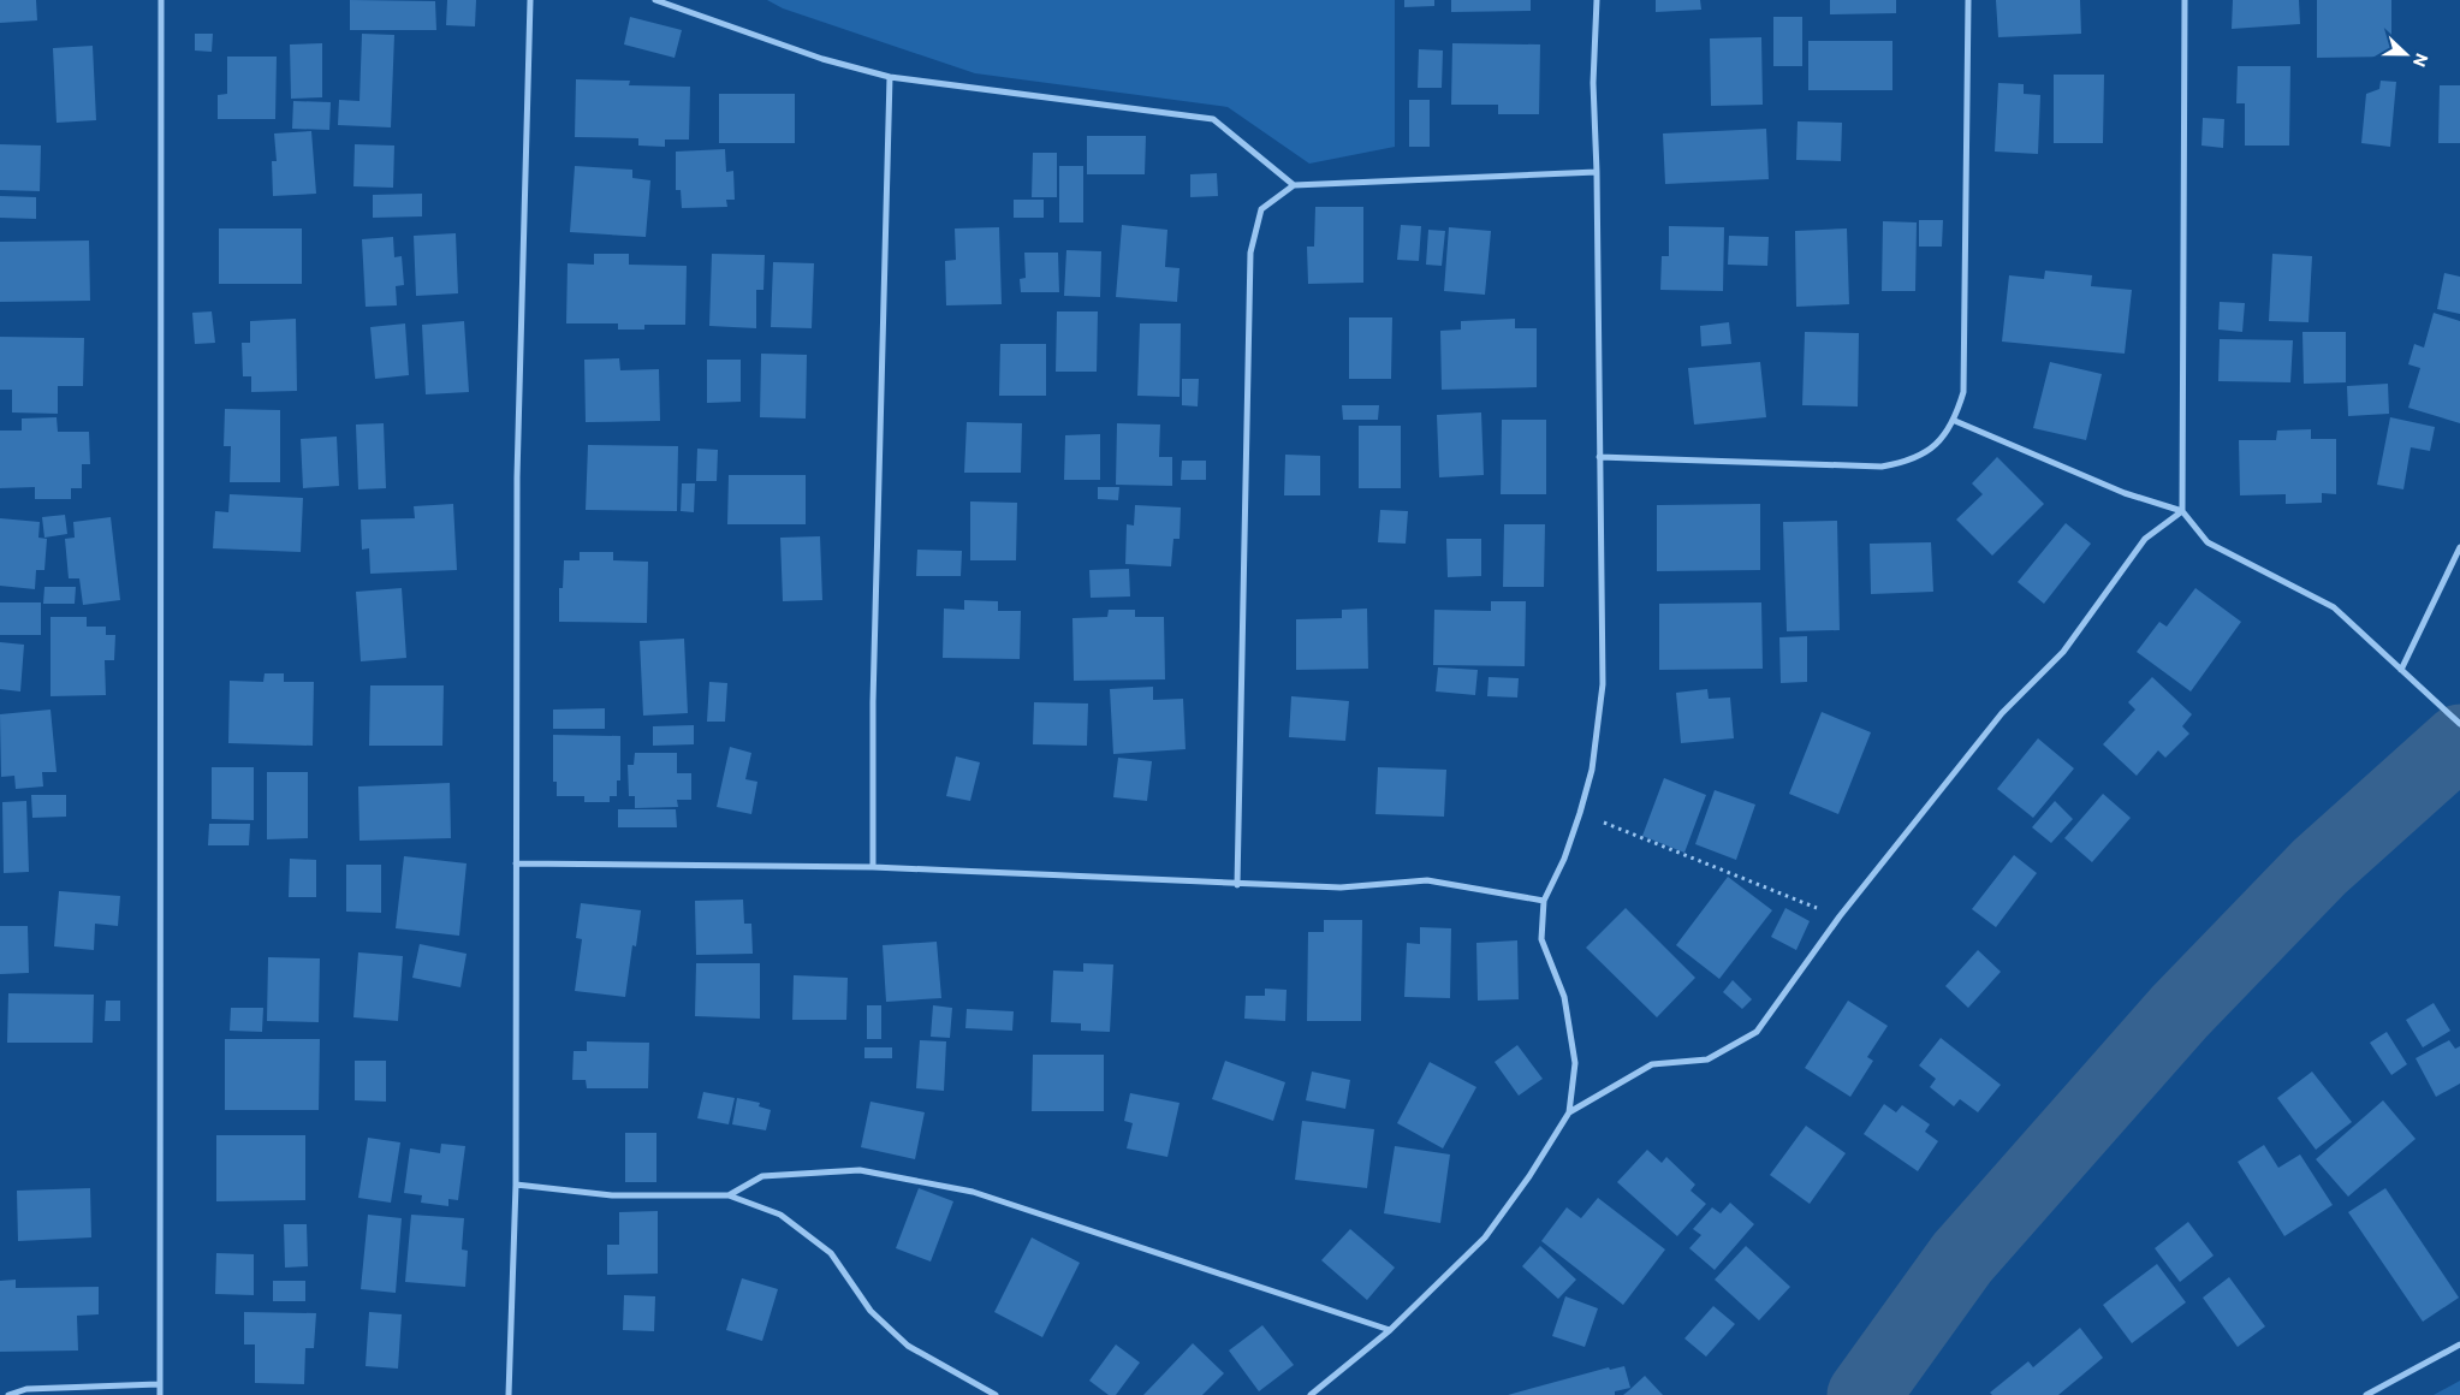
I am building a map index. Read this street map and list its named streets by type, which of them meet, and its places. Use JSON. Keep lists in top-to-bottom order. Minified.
{"north":"right"}
